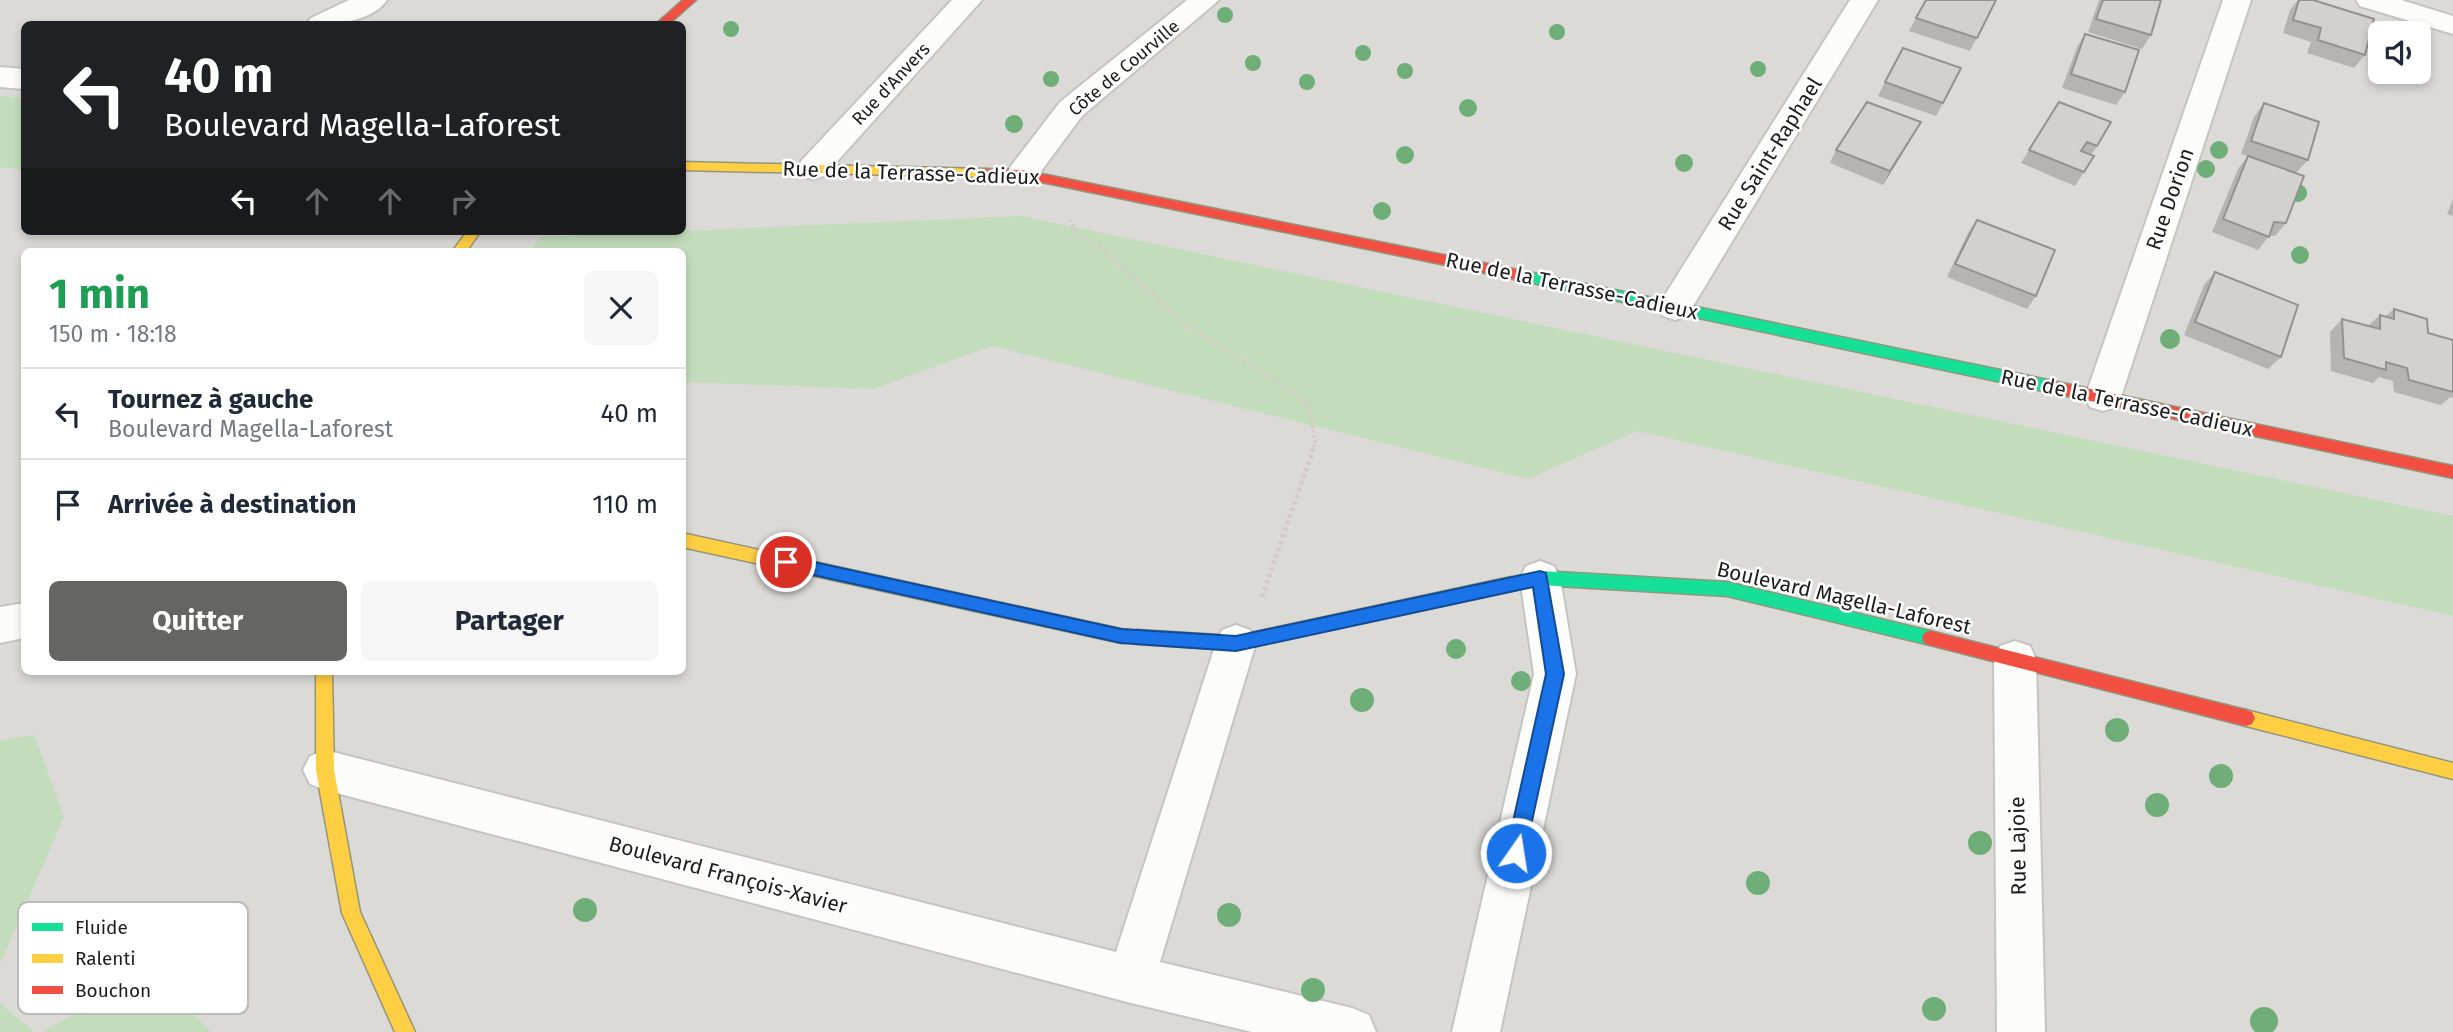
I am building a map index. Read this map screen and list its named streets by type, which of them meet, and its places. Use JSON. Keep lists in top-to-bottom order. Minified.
{"streets":{"street":["Côte de Courville","Rue d'Anvers","Rue Saint-Raphael","Rue de la Terrasse-Cadieux","Rue Dorion","Boulevard Magella-Laforest","Rue Lajoie","Boulevard François-Xavier"]},"crossings":[["Côte de Courville","Rue de la Terrasse-Cadieux"],["Rue d'Anvers","Rue de la Terrasse-Cadieux"],["Rue Saint-Raphael","Rue de la Terrasse-Cadieux"],["Rue de la Terrasse-Cadieux","Rue Dorion"],["Boulevard Magella-Laforest","Rue Lajoie"]],"legend":["Fluide","Ralenti","Bouchon"],"page":{"turn":["40 m","Boulevard Magella-Laforest"],"heading":["1 min","150 m · 18:18"],"list":[{"name":"Tournez à gauche","note":"Boulevard Magella-Laforest","value":"40 m"},{"name":"Arrivée à destination","value":"110 m"}],"buttons":["Quitter","Partager"]}}
